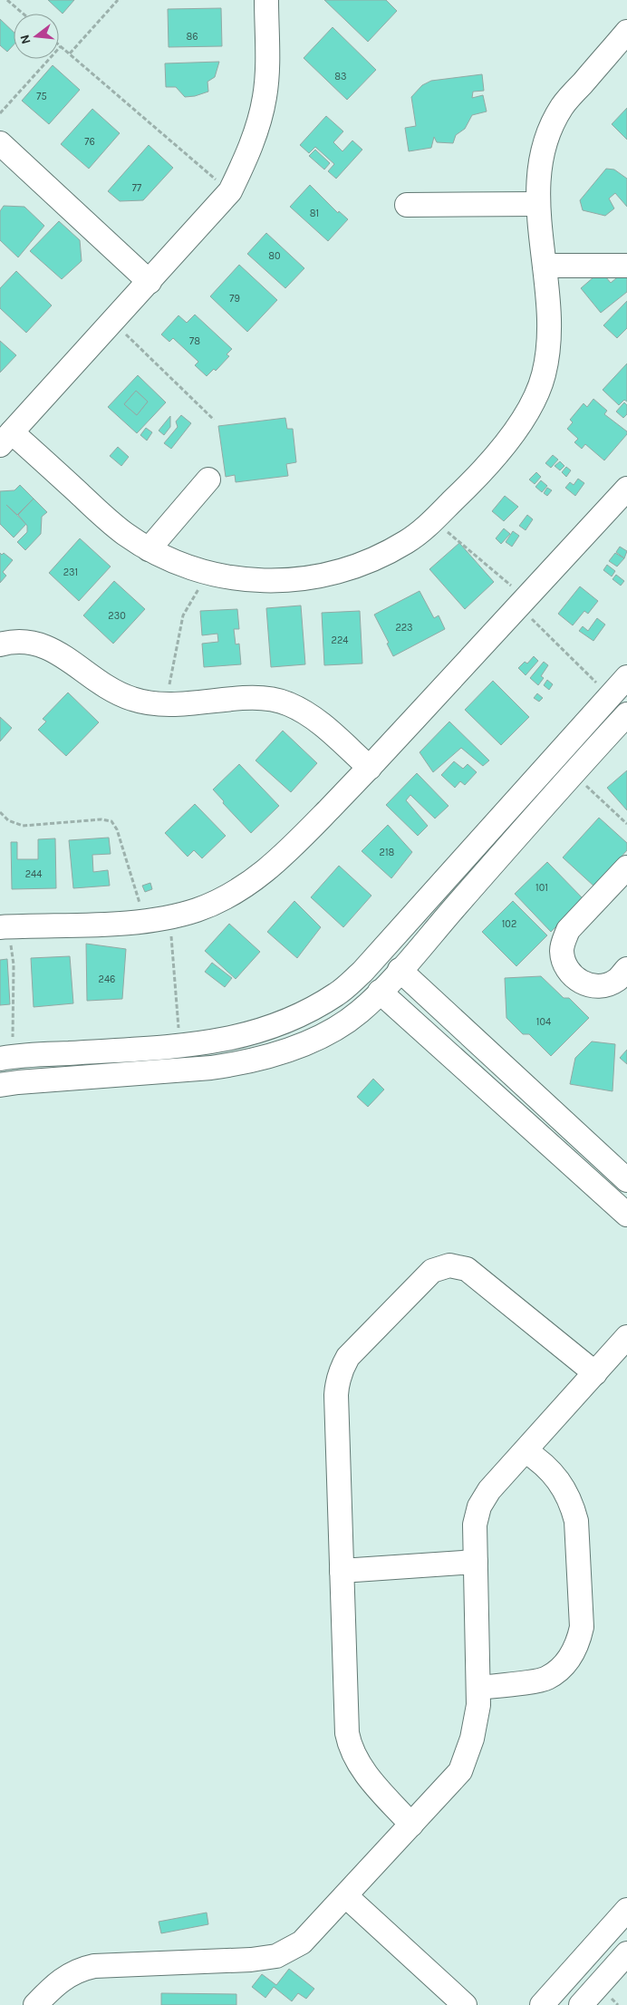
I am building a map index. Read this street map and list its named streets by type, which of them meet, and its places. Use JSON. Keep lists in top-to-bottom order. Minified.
{"house_numbers":["86","83","75","76","77","81","80","79","78","231","230","223","224","218","244","101","102","246","104"],"north":"left"}
